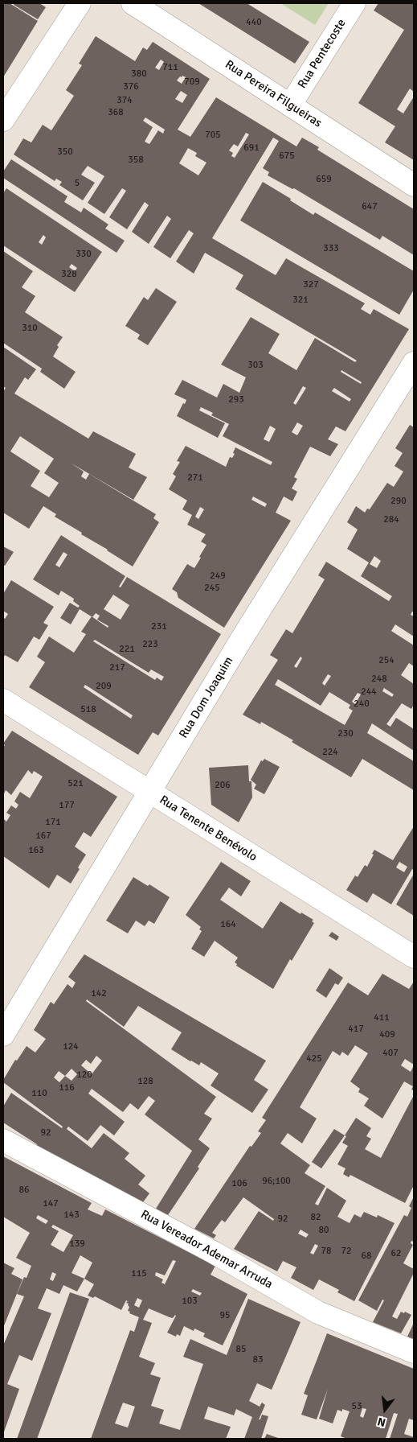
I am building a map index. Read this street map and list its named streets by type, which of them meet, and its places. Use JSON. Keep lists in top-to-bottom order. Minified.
{"streets":{"street":["Rua Pentecoste","Rua Pereira Filgueiras","Rua Dom Joaquim","Rua Tenente Benévolo","Rua Vereador Ademar Arruda"]},"crossings":[["Rua Pentecoste","Rua Pereira Filgueiras"],["Rua Dom Joaquim","Rua Tenente Benévolo"]],"house_numbers":["440","711","380","709","376","374","368","705","691","350","675","358","659","5","647","333","330","328","327","321","310","303","293","271","290","284","249","245","231","223","221","254","217","248","209","244","240","518","230","224","521","206","177","171","167","163","164","142","411","417","409","124","407","425","120","128","116","110","92","96;100","106","86","147","143","82","92","80","139","78","72","62","68","115","103","95","85","83","53"],"north":"bottom"}
